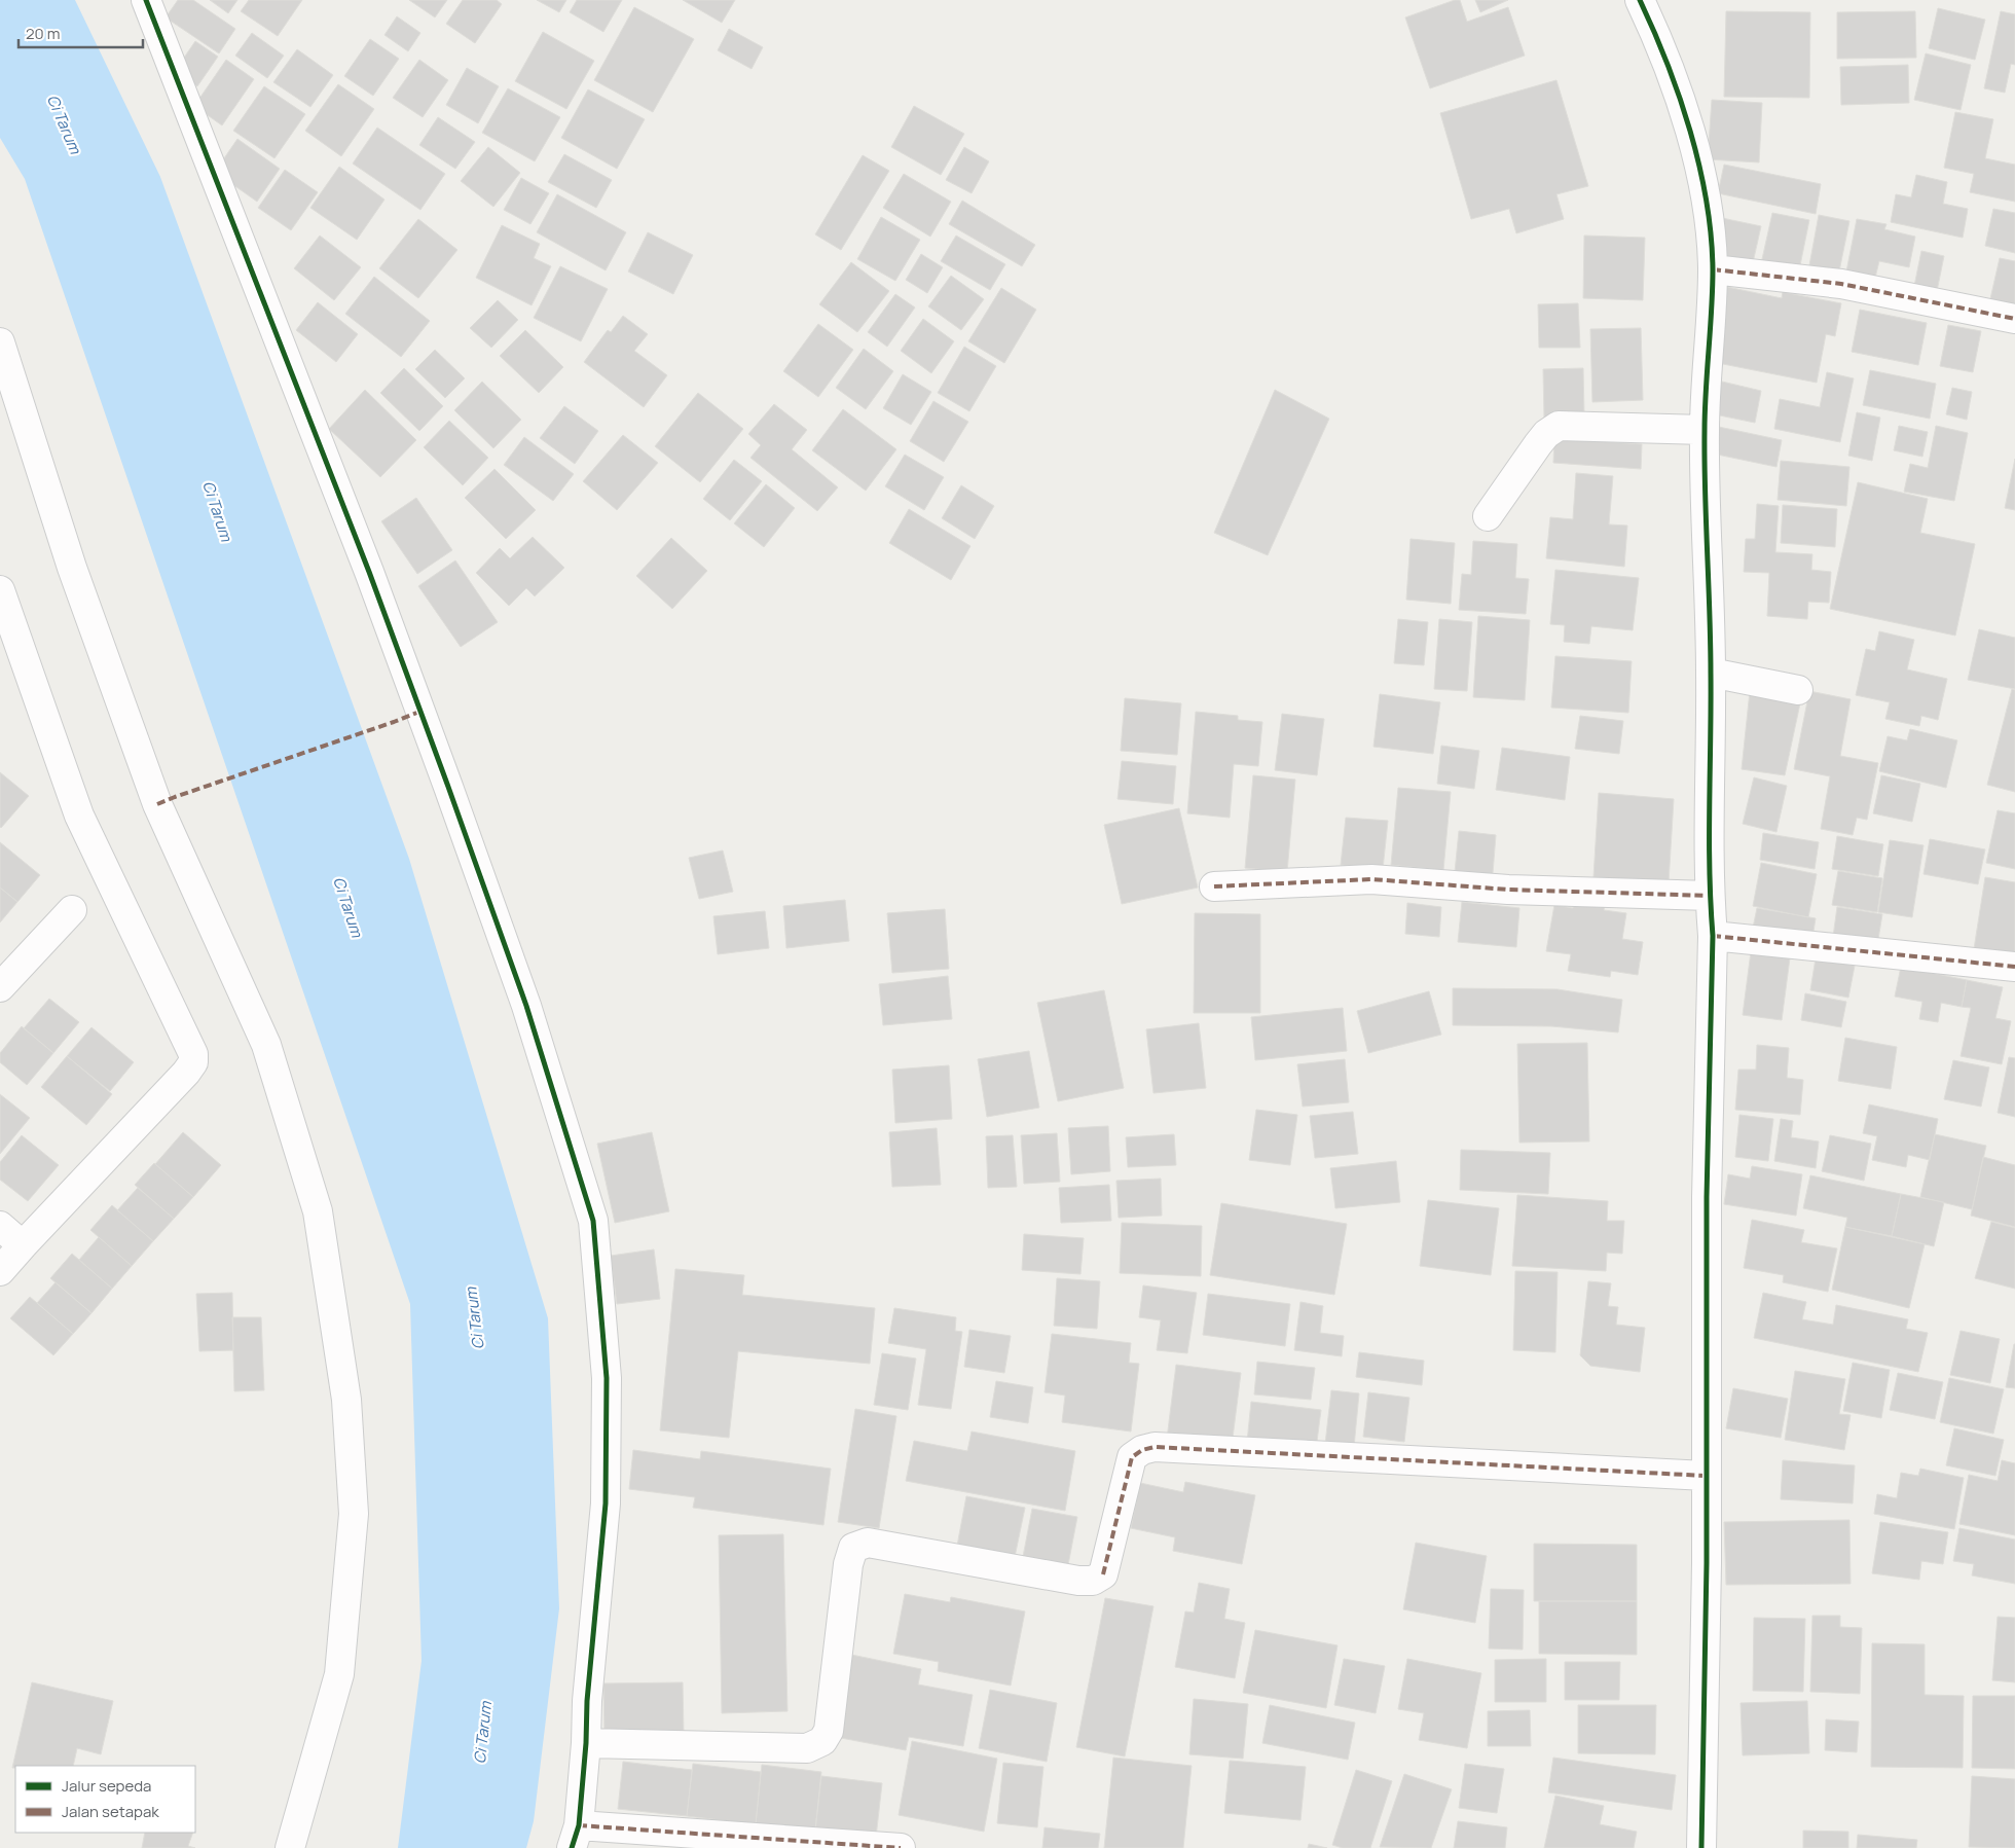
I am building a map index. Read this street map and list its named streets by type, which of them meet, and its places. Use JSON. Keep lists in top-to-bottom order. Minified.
{"water":["Ci Tarum"],"legend":["Jalur sepeda","Jalan setapak"],"scale_bar":"20 m"}
